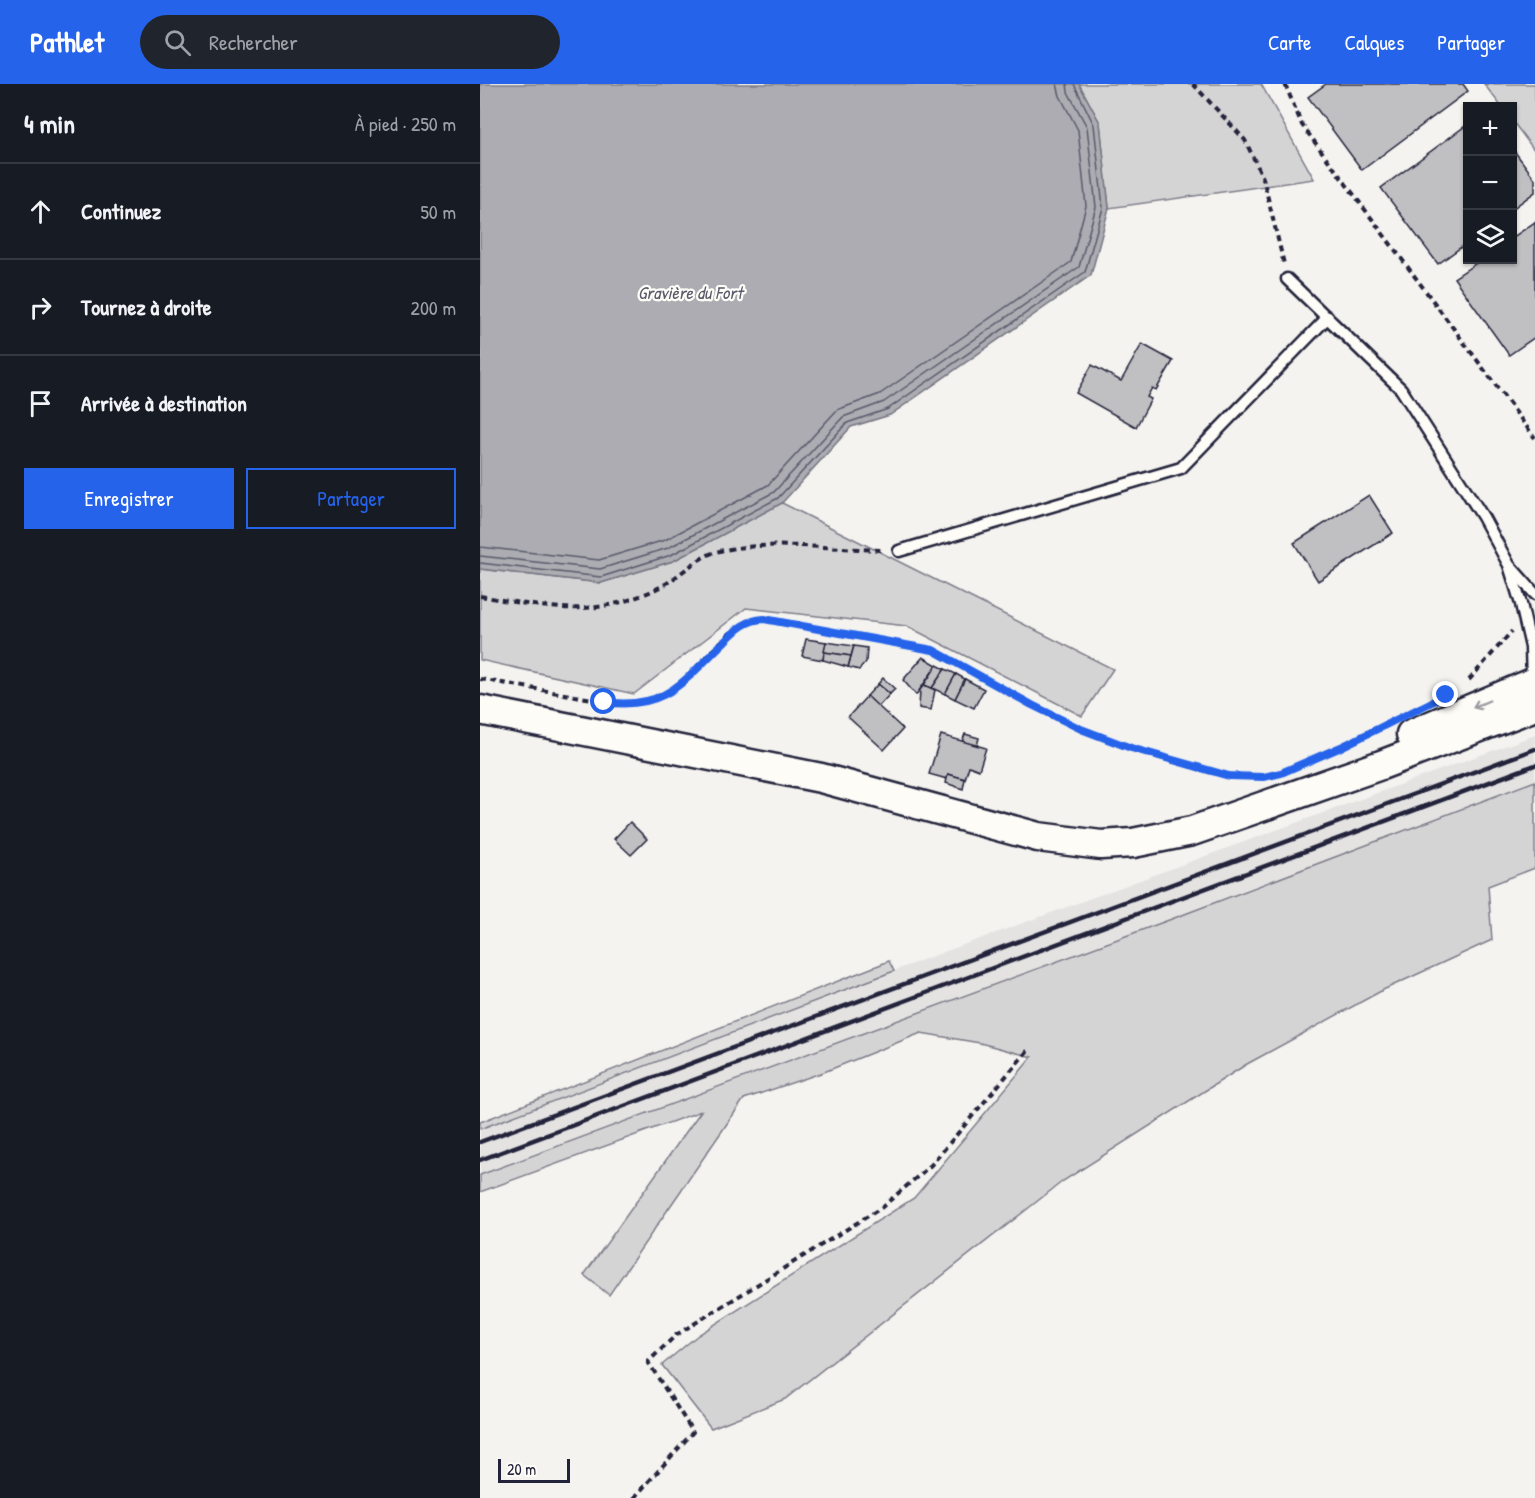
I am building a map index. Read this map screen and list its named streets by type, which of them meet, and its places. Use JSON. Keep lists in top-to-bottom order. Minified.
{"water":["Gravière du Fort"],"scale_bar":"20 m","page":{"header":"Pathlet","search":"Rechercher","nav":["Carte","Calques","Partager"],"heading":["4 min","À pied · 250 m"],"map_buttons":["+","−"],"list":[["Continuez","50 m"],["Tournez à droite","200 m"],"Arrivée à destination"],"buttons":["Enregistrer","Partager"],"scale":"20 m"}}
